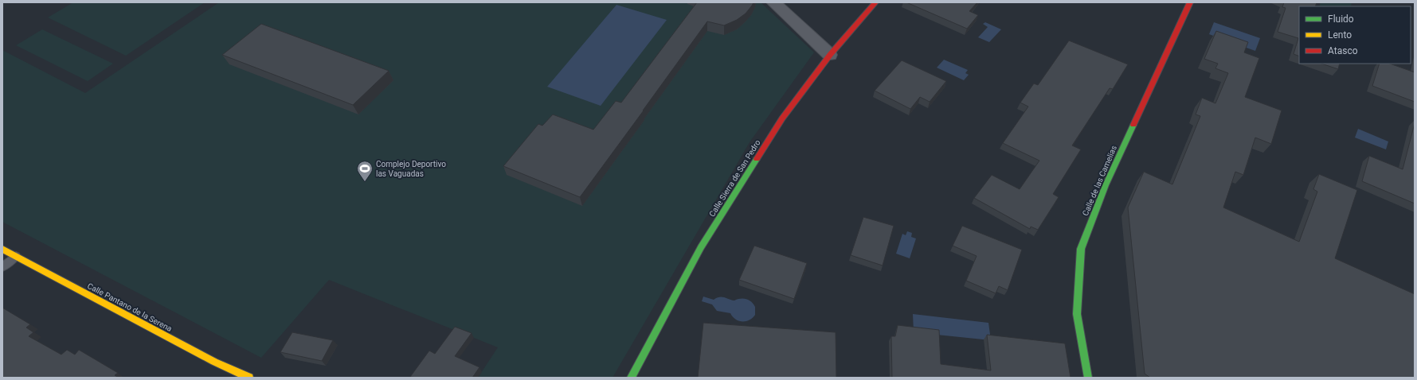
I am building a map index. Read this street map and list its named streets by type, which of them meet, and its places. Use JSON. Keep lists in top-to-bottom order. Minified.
{"streets":{"street":["Calle Sierra de San Pedro","Calle de las Camelias","Calle Pantano de la Serena"]},"places":{"sports":["Complejo Deportivo las Vaguadas"]},"legend":["Fluido","Lento","Atasco"]}
